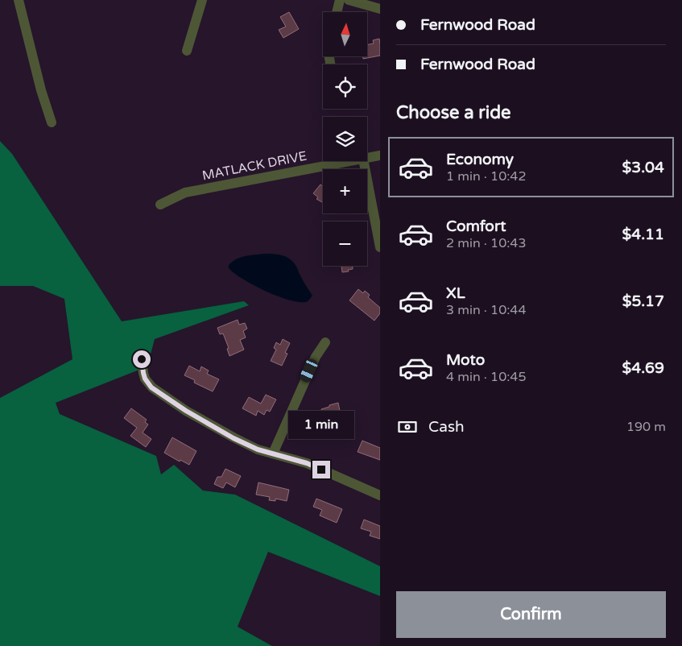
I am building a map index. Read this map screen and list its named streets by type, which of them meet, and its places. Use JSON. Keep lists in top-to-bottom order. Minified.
{"streets":{"street":["MATLACK DRIVE"]},"north":"top","page":{"banner":["Fernwood Road","Fernwood Road"],"map_buttons":["+","−"],"heading":"Choose a ride","list":[{"name":"Economy","note":"1 min · 10:42","value":"$3.04"},{"name":"Comfort","note":"2 min · 10:43","value":"$4.11"},{"name":"XL","note":"3 min · 10:44","value":"$5.17"},{"name":"Moto","note":"4 min · 10:45","value":"$4.69"}],"pay":["Cash","190 m"],"bubble":"1 min","buttons":"Confirm"}}
